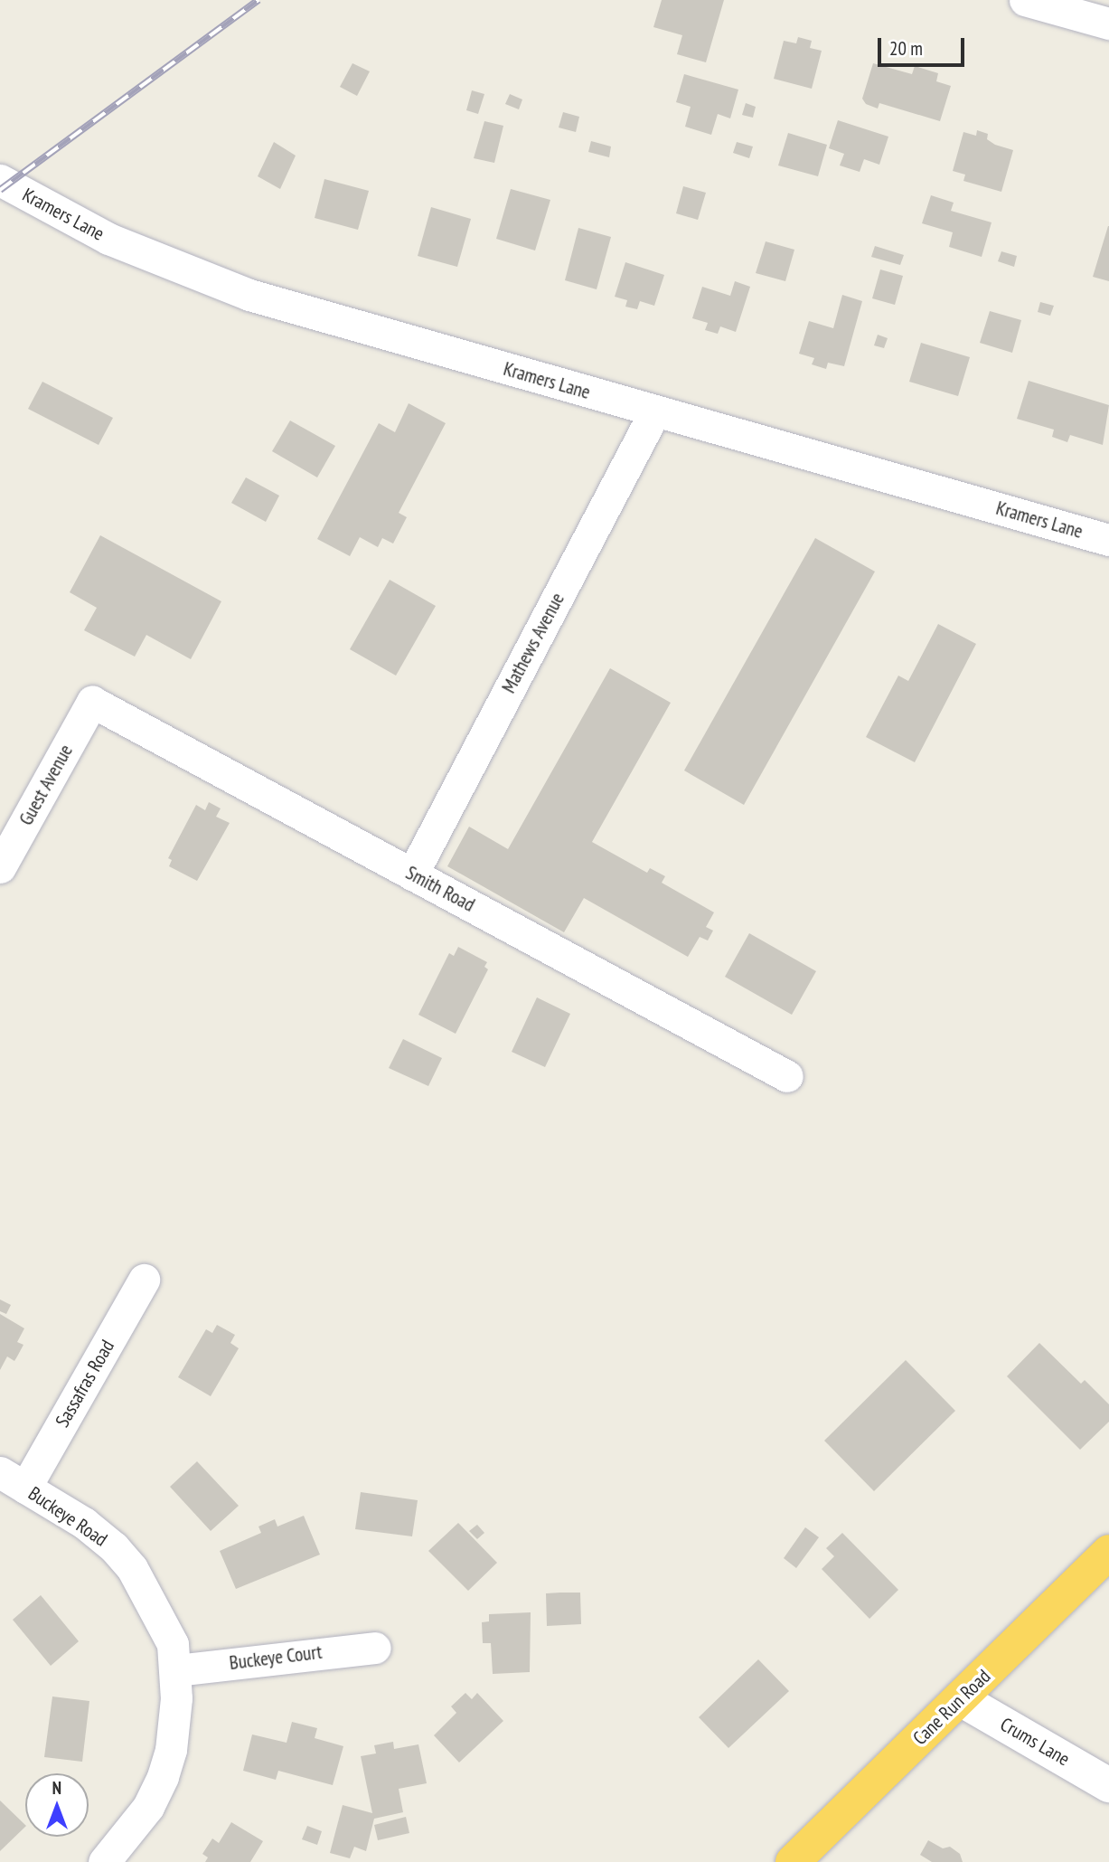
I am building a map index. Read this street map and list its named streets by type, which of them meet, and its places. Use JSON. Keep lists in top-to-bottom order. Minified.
{"streets":{"highway":["Cane Run Road"],"main road":["Crums Lane"],"street":["Kramers Lane","Mathews Avenue","Guest Avenue","Smith Road","Sassafras Road","Buckeye Road","Buckeye Court"]},"crossings":[["Kramers Lane","Mathews Avenue"],["Mathews Avenue","Smith Road"],["Guest Avenue","Smith Road"],["Sassafras Road","Buckeye Road"],["Buckeye Road","Buckeye Court"],["Cane Run Road","Crums Lane"]],"scale_bar":"20 m","north":"top"}
